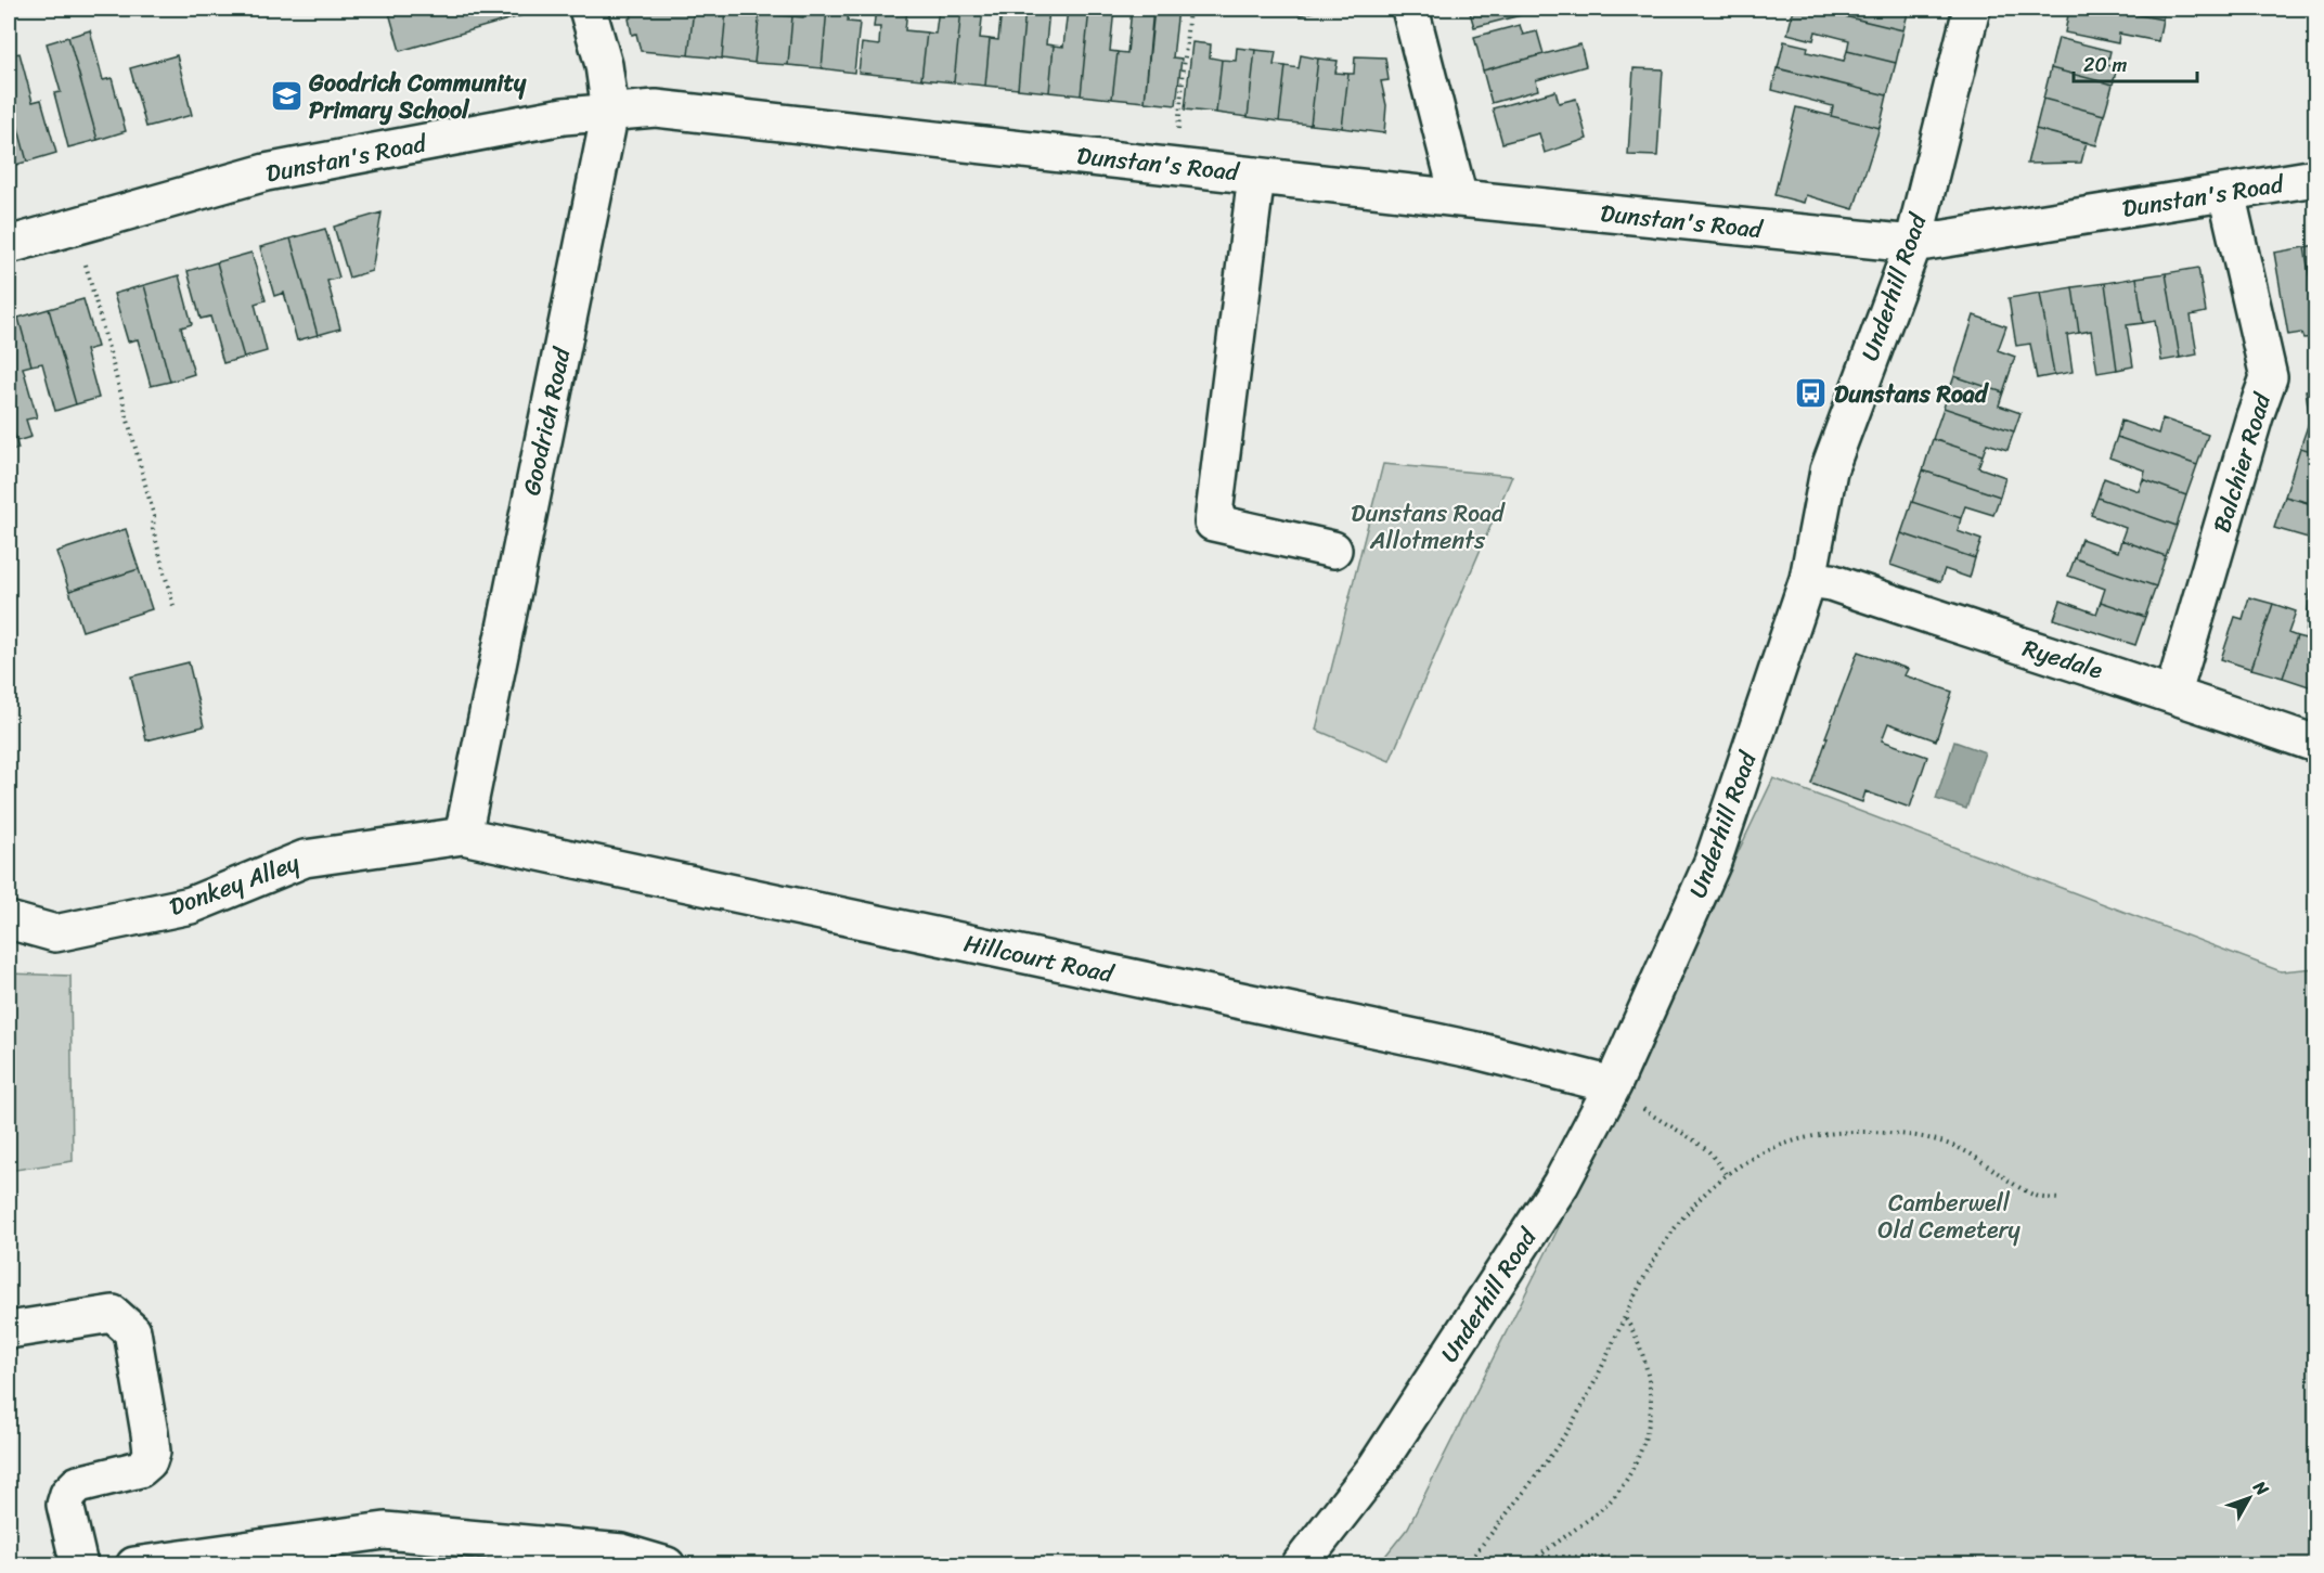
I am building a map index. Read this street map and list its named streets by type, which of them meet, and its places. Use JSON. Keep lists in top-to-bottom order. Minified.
{"streets":{"street":["Dunstan's Road","Underhill Road","Goodrich Road","Balchier Road","Ryedale","Donkey Alley","Hillcourt Road"]},"crossings":[["Dunstan's Road","Underhill Road"],["Dunstan's Road","Goodrich Road"],["Dunstan's Road","Balchier Road"],["Underhill Road","Ryedale"],["Underhill Road","Hillcourt Road"],["Goodrich Road","Donkey Alley"],["Goodrich Road","Hillcourt Road"],["Balchier Road","Ryedale"],["Donkey Alley","Hillcourt Road"]],"parks":["Dunstans Road Allotments","Camberwell Old Cemetery"],"places":{"school or university":["Goodrich Community Primary School"],"bus stop":["Dunstans Road"]},"scale_bar":"20 m","north":"top right"}
